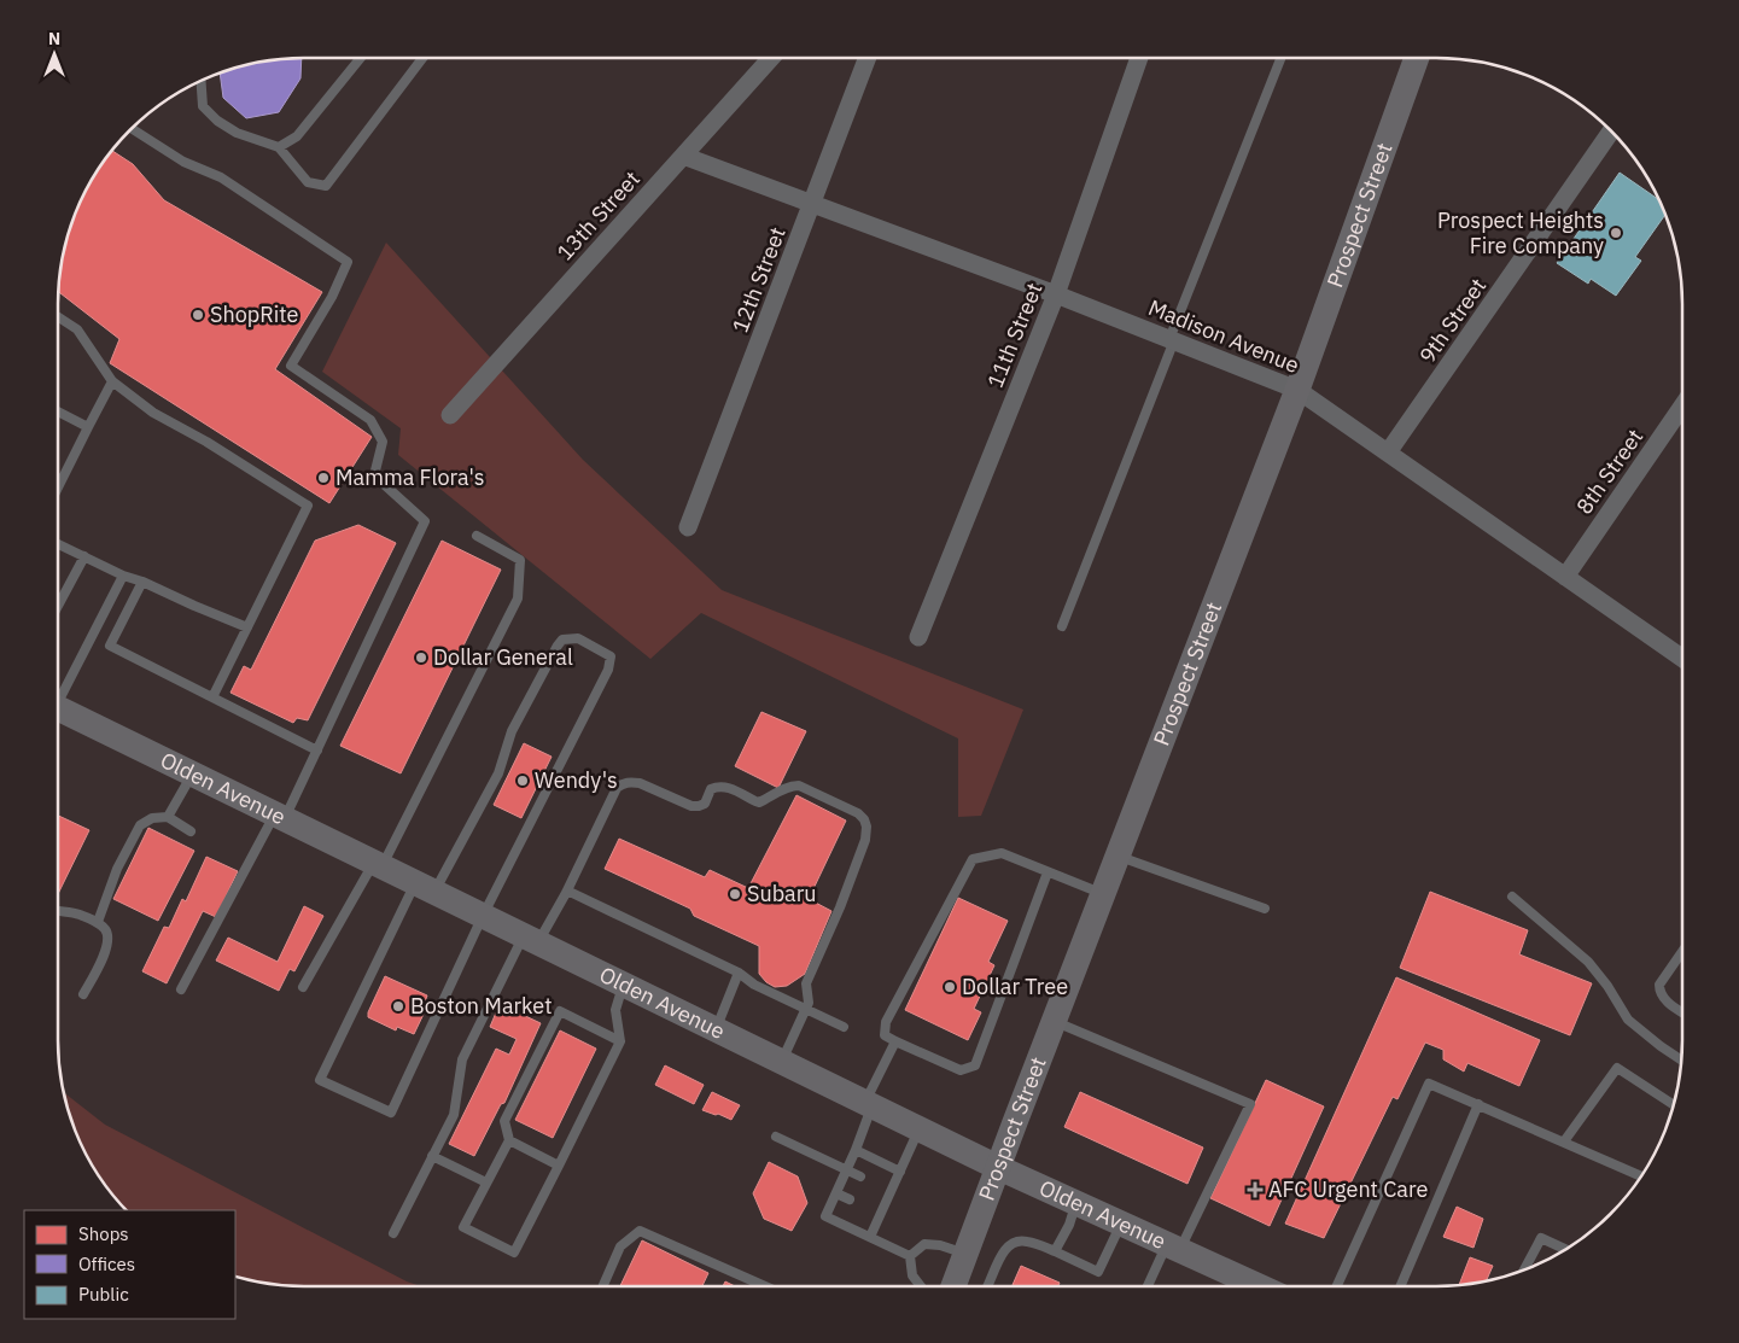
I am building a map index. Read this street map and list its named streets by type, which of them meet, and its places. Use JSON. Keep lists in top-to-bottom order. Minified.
{"streets":{"street":["13th Street","Prospect Street","12th Street","9th Street","11th Street","Madison Avenue","8th Street","Olden Avenue"]},"crossings":[["13th Street","Madison Avenue"],["Prospect Street","Madison Avenue"],["Prospect Street","Olden Avenue"],["12th Street","Madison Avenue"],["9th Street","Madison Avenue"],["11th Street","Madison Avenue"],["Madison Avenue","8th Street"]],"places":{"other":["Prospect Heights Fire Company","ShopRite","Mamma Flora's","Dollar General","Wendy's","Subaru","Dollar Tree","Boston Market"],"health":["AFC Urgent Care"]},"legend":["Shops","Offices","Public"],"north":"top"}
